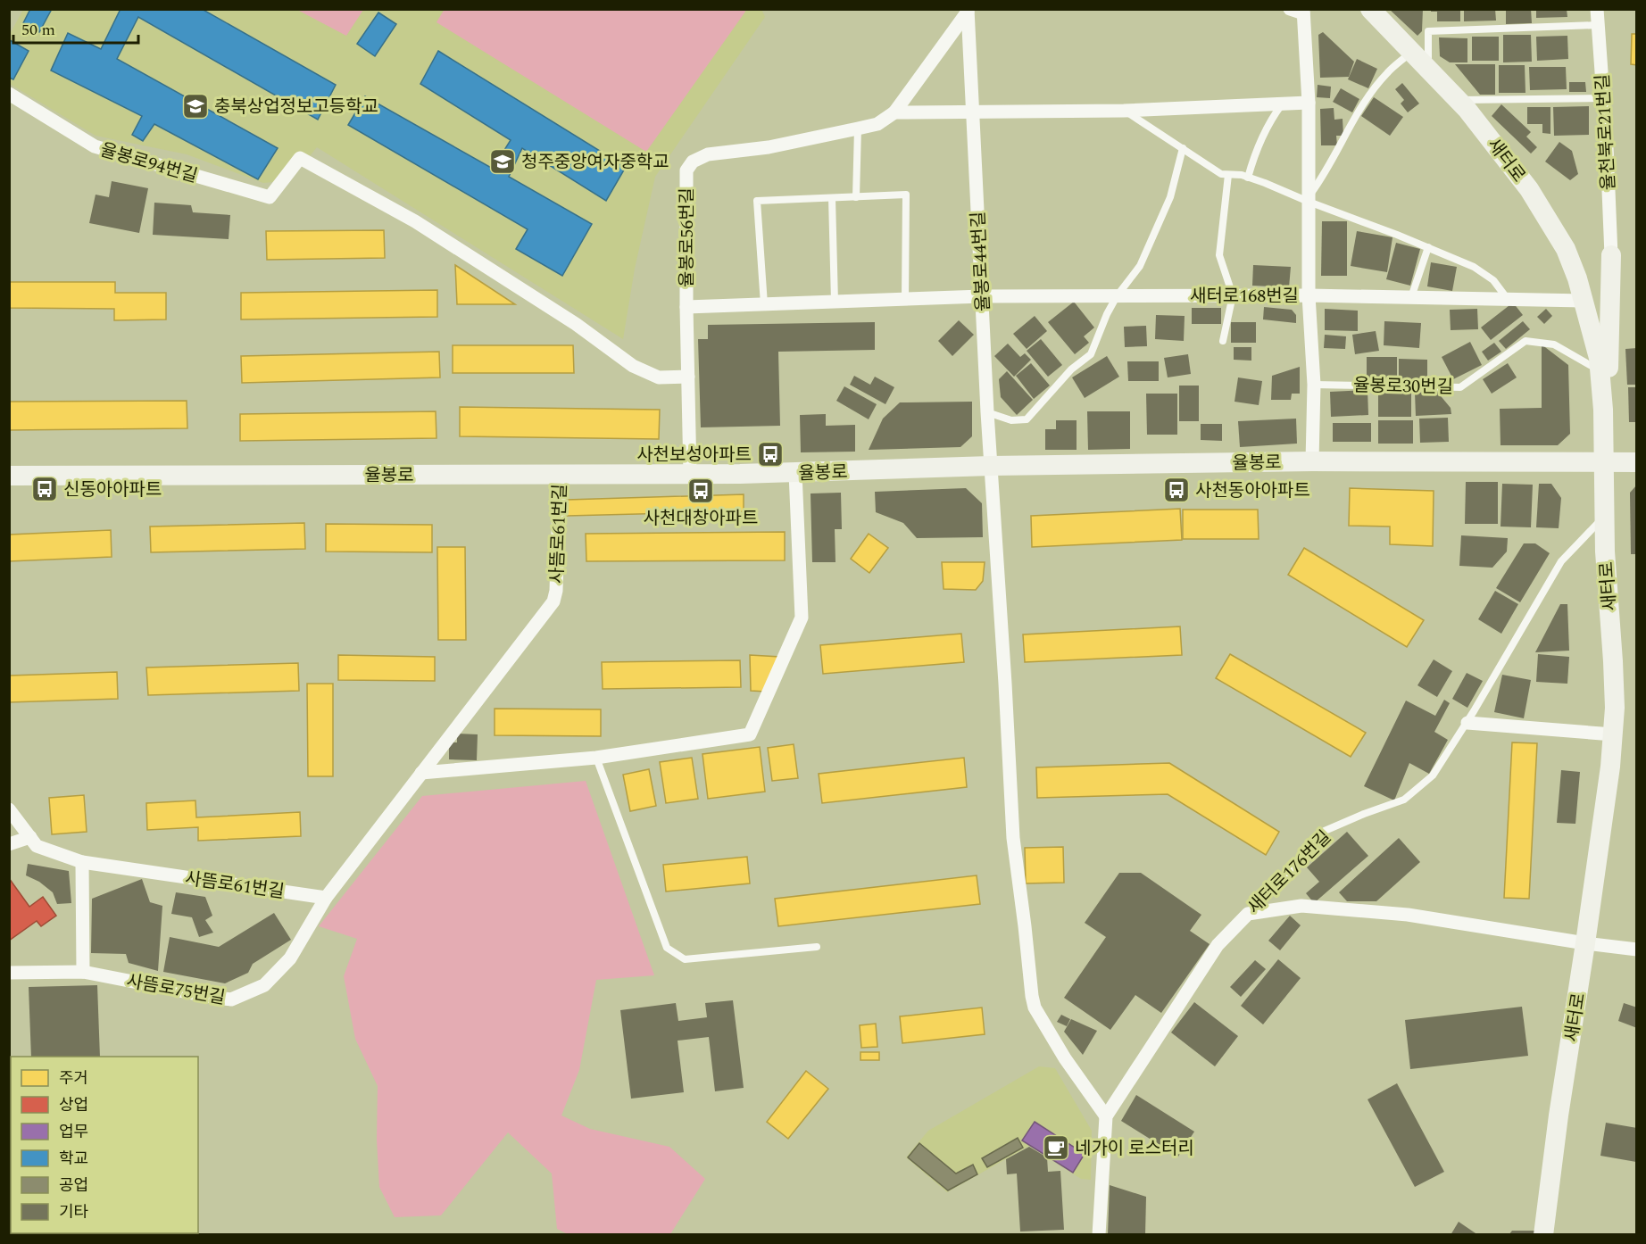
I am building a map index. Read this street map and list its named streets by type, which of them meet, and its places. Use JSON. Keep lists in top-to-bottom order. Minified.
{"streets":{"street":["율천북로21번길","새터로","율봉로94번길","율봉로56번길","율봉로44번길","새터로168번길","율봉로","사뜸로61번길","새터로176번길","사뜸로75번길"],"lane":["율봉로30번길"]},"crossings":[["새터로","새터로168번길"],["새터로","율봉로30번길"],["새터로","율봉로"],["새터로","새터로176번길"],["율봉로94번길","율봉로56번길"],["율봉로56번길","율봉로44번길"],["율봉로56번길","새터로168번길"],["율봉로56번길","율봉로"],["율봉로44번길","새터로168번길"],["율봉로44번길","율봉로"],["율봉로44번길","새터로176번길"],["율봉로","사뜸로61번길"],["사뜸로61번길","사뜸로75번길"]],"places":{"school or university":["충북상업정보고등학교","청주중앙여자중학교"],"bus stop":["사천보성아파트","신동아아파트","사천동아아파트","사천대창아파트"],"cafe":["네가이 로스터리"]},"legend":["주거","상업","업무","학교","공업","기타"],"scale_bar":"50 m"}
